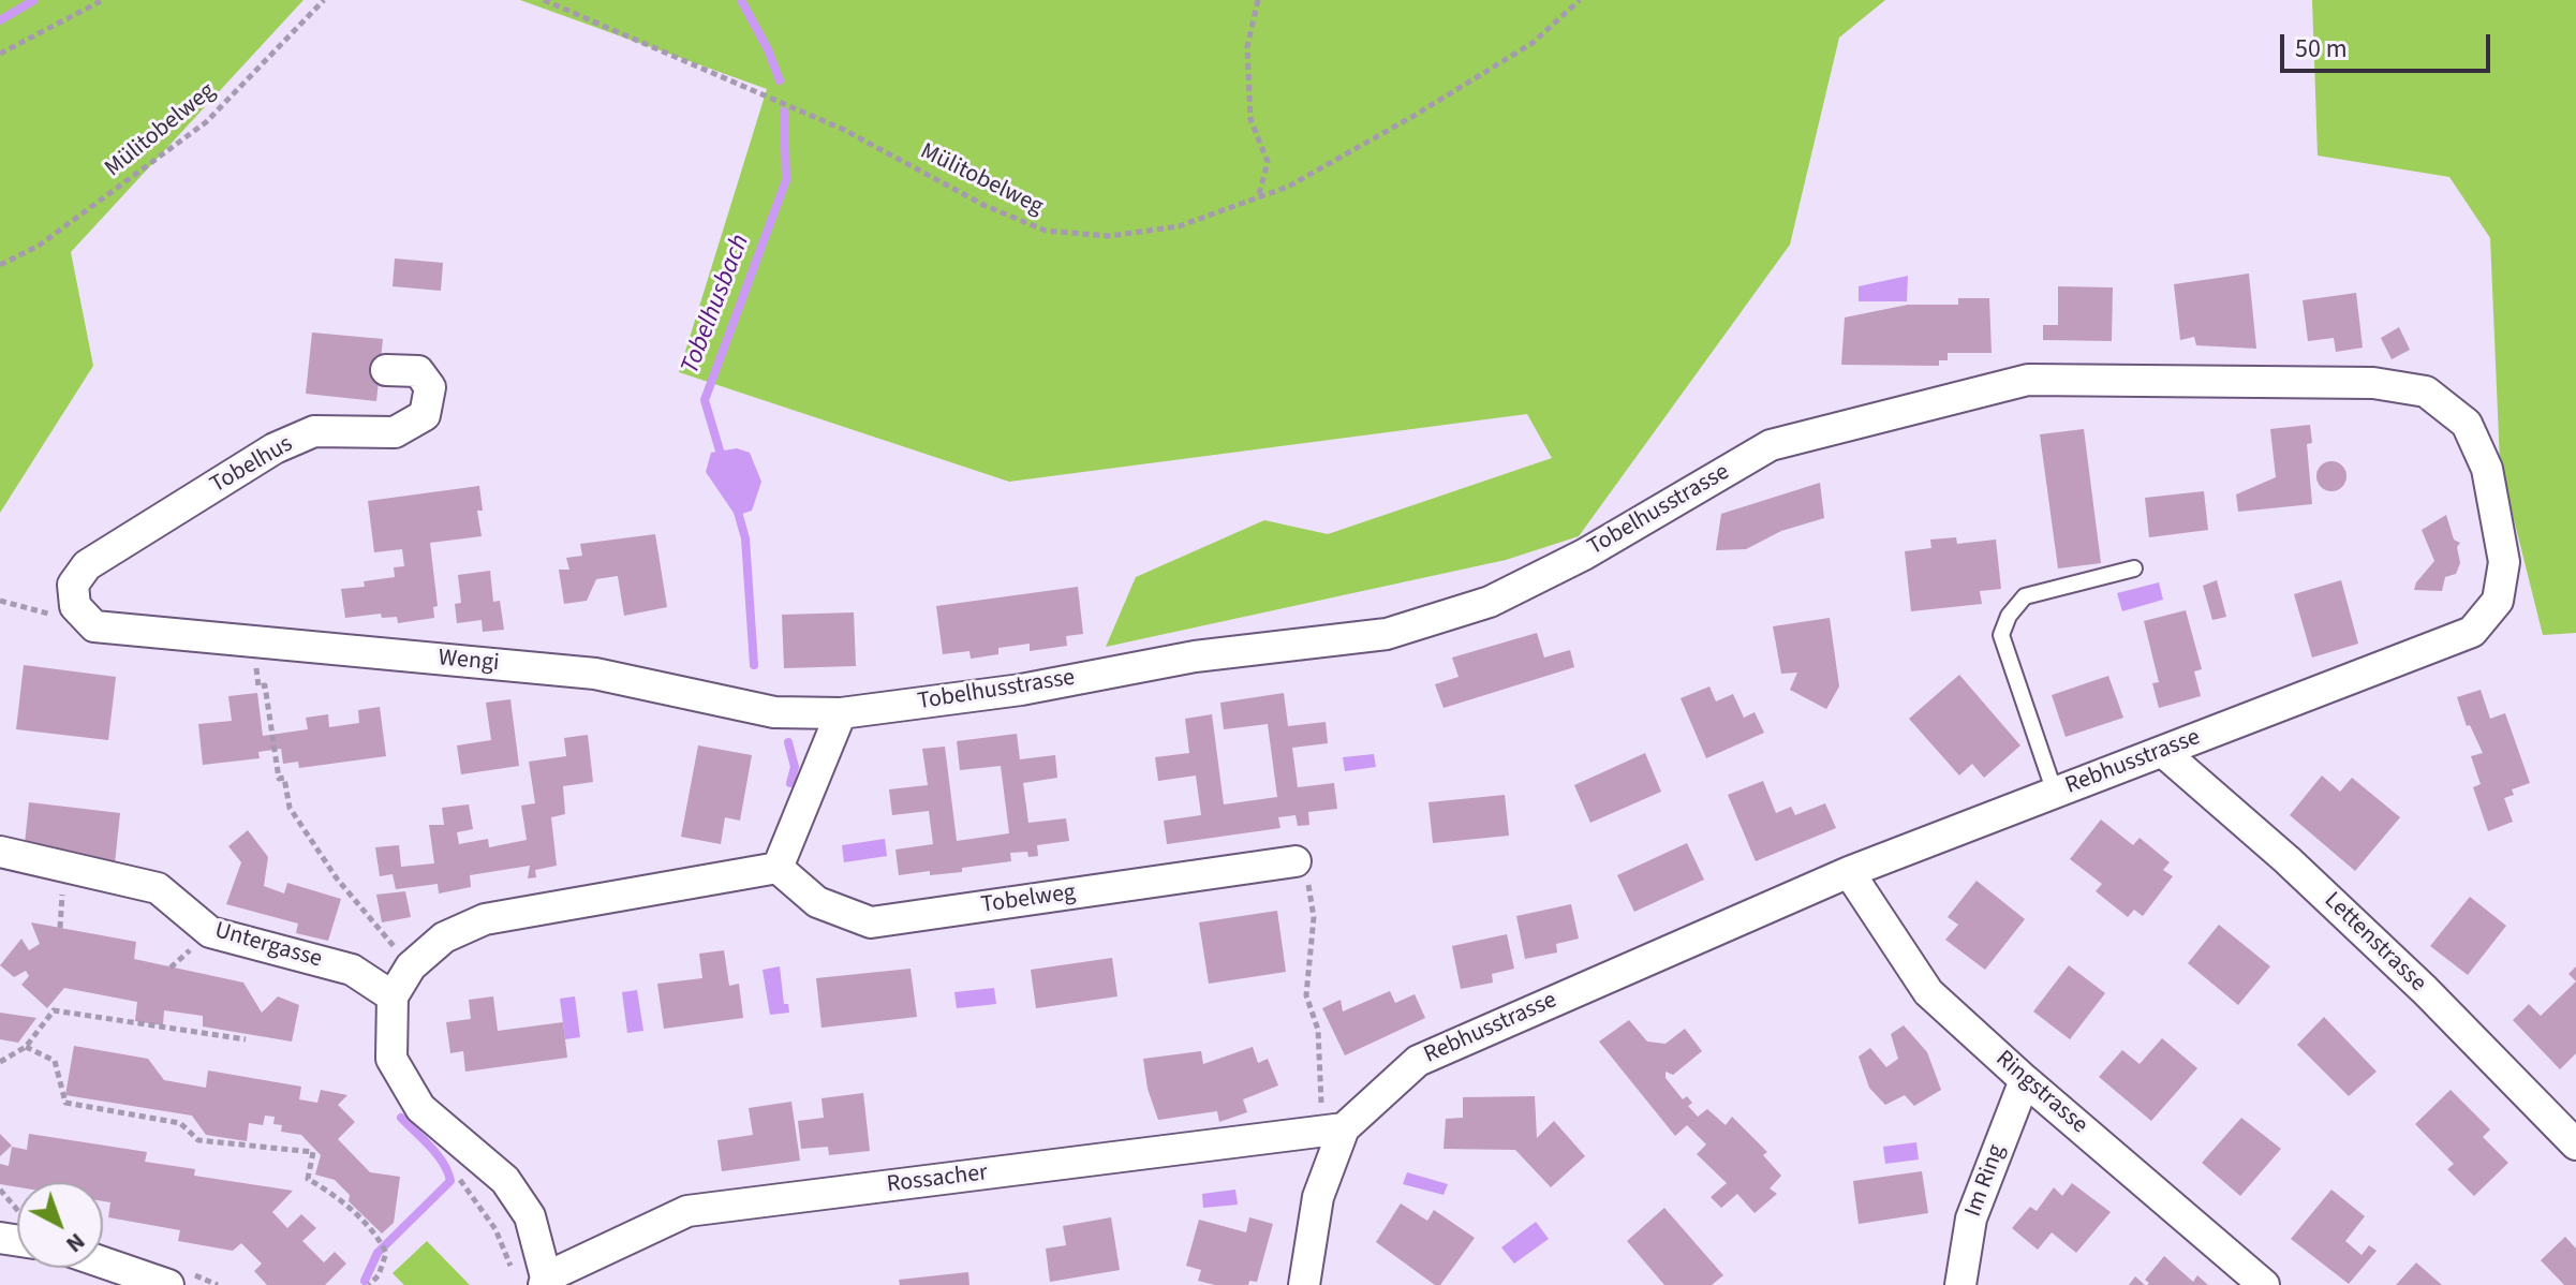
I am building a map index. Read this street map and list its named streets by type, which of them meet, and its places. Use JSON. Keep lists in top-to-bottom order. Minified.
{"streets":{"street":["Tobelhus","Tobelhusstrasse","Wengi","Rebhusstrasse","Tobelweg","Lettenstrasse","Untergasse","Ringstrasse","Rossacher","Im Ring"],"path":["Mülitobelweg"]},"crossings":[["Tobelhus","Wengi"],["Tobelhusstrasse","Wengi"],["Tobelhusstrasse","Rebhusstrasse"],["Rebhusstrasse","Lettenstrasse"],["Rebhusstrasse","Ringstrasse"],["Rebhusstrasse","Rossacher"],["Ringstrasse","Im Ring"]],"water":["Tobelhusbach"],"scale_bar":"50 m","north":"bottom right"}
